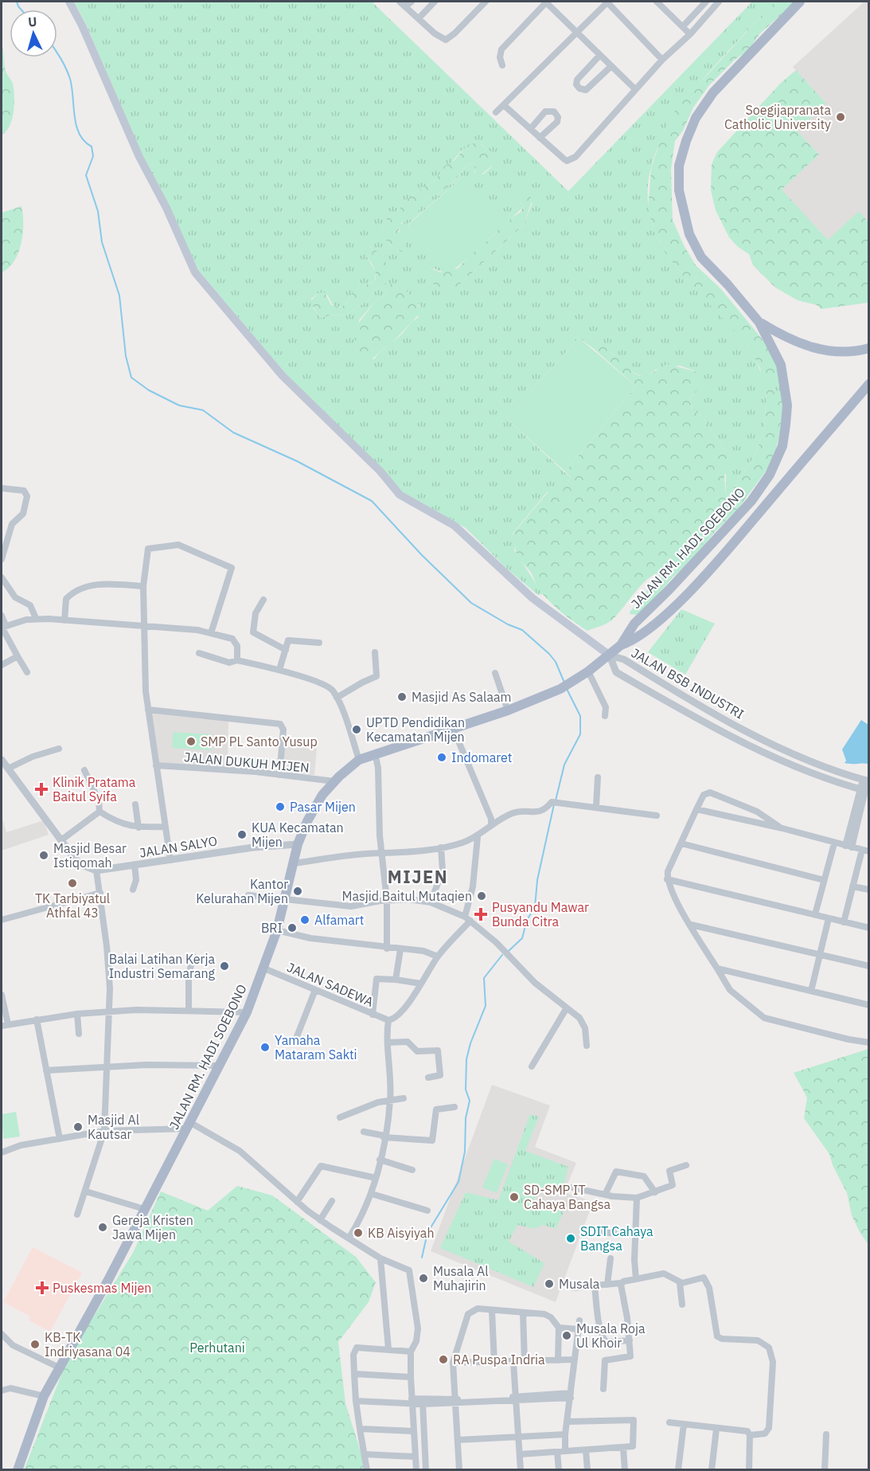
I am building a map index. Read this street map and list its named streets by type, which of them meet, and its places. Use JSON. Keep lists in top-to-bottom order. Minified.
{"streets":{"main road":["JALAN RM. HADI SOEBONO"],"street":["JALAN BSB INDUSTRI","JALAN DUKUH MIJEN","JALAN SALYO","JALAN SADEWA"]},"crossings":[["JALAN RM. HADI SOEBONO","JALAN BSB INDUSTRI"],["JALAN RM. HADI SOEBONO","JALAN DUKUH MIJEN"],["JALAN RM. HADI SOEBONO","JALAN SALYO"],["JALAN RM. HADI SOEBONO","JALAN SADEWA"]],"districts":["MIJEN"],"parks":["Perhutani"],"places":{"other":["Soegijapranata Catholic University","Masjid As Salaam","UPTD Pendidikan Kecamatan Mijen","SMP PL Santo Yusup","Indomaret","Pasar Mijen","KUA Kecamatan Mijen","Masjid Besar Istiqomah","TK Tarbiyatul Athfal 43","Kantor Kelurahan Mijen","Masjid Baitul Mutaqien","Alfamart","BRI","Balai Latihan Kerja Industri Semarang","Yamaha Mataram Sakti","Masjid Al Kautsar","SD-SMP IT Cahaya Bangsa","Gereja Kristen Jawa Mijen","KB Aisyiyah","SDIT Cahaya Bangsa","Musala Al Muhajirin","Musala","Musala Roja Ul Khoir","KB-TK Indriyasana 04","RA Puspa Indria"],"health":["Klinik Pratama Baitul Syifa","Pusyandu Mawar Bunda Citra","Puskesmas Mijen"]},"north":"top"}
